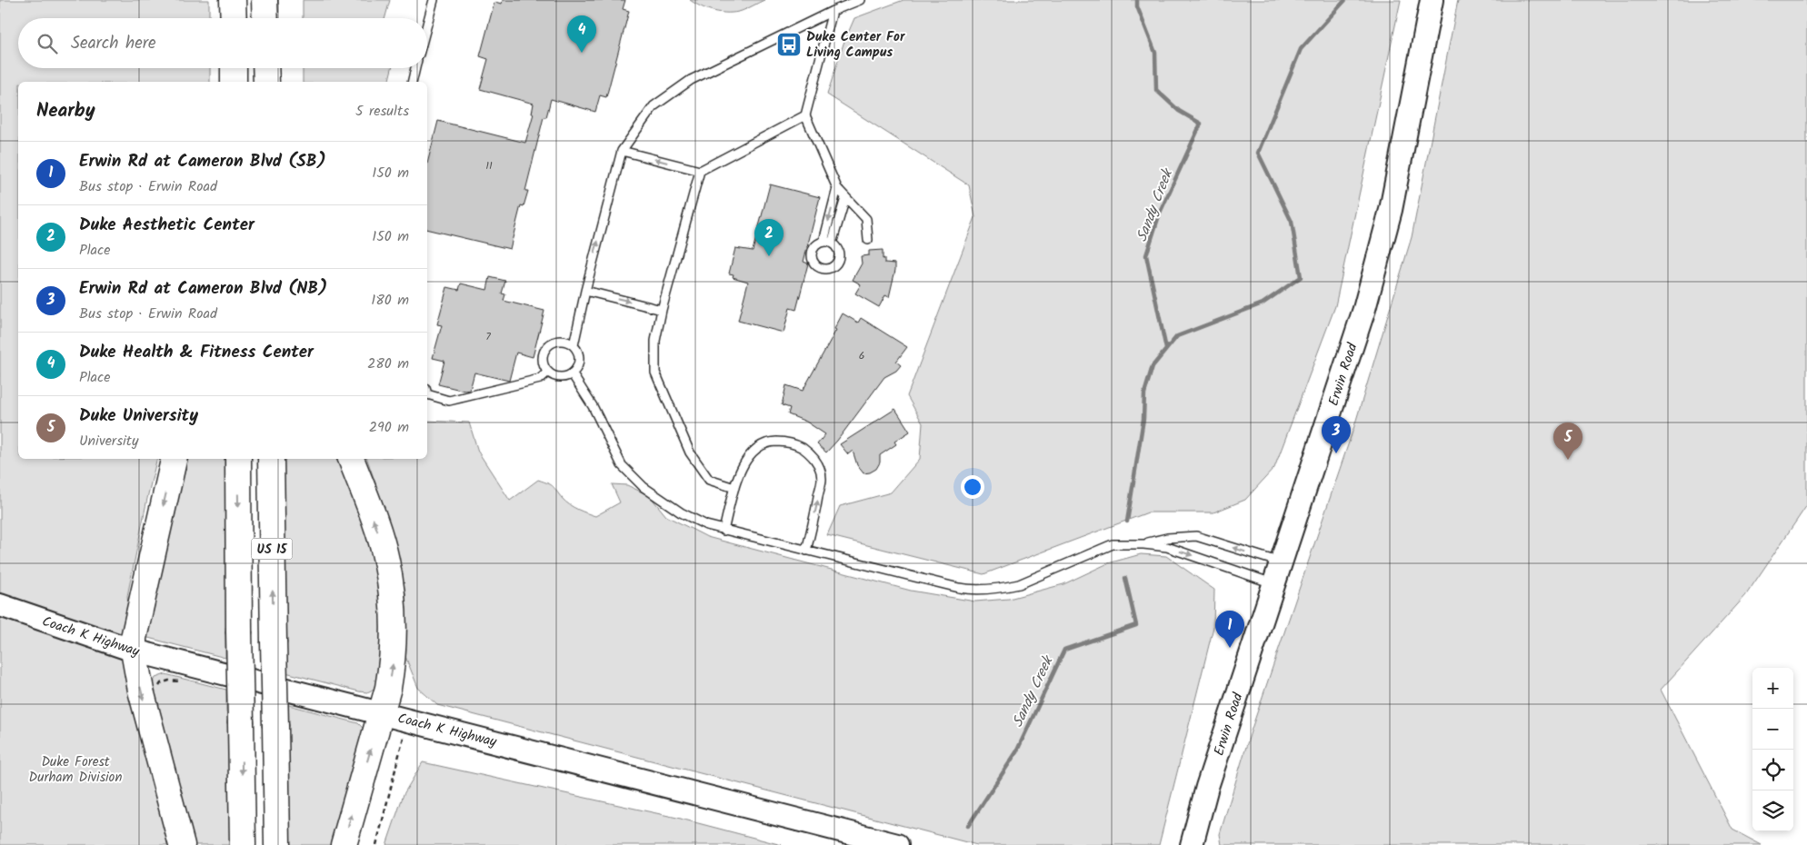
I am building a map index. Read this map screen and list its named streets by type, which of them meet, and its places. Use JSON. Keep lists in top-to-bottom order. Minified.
{"streets":{"highway":["US 15"],"main road":["Erwin Road","Coach K Highway"]},"water":["Sandy Creek"],"parks":["Duke Forest Durham Division"],"places":{"bus stop":["Duke Center For Living Campus"]},"house_numbers":["11","7","6"],"page":{"pins":["4","2","3","5","1"],"search":"Search here","heading":["Nearby","5 results"],"list":[{"mark":"1","name":"Erwin Rd at Cameron Blvd (SB)","note":"Bus stop · Erwin Road","value":"150 m"},{"mark":"2","name":"Duke Aesthetic Center","note":"Place","value":"150 m"},{"mark":"3","name":"Erwin Rd at Cameron Blvd (NB)","note":"Bus stop · Erwin Road","value":"180 m"},{"mark":"4","name":"Duke Health & Fitness Center","note":"Place","value":"280 m"},{"mark":"5","name":"Duke University","note":"University","value":"290 m"}],"map_buttons":["+","−"]}}
